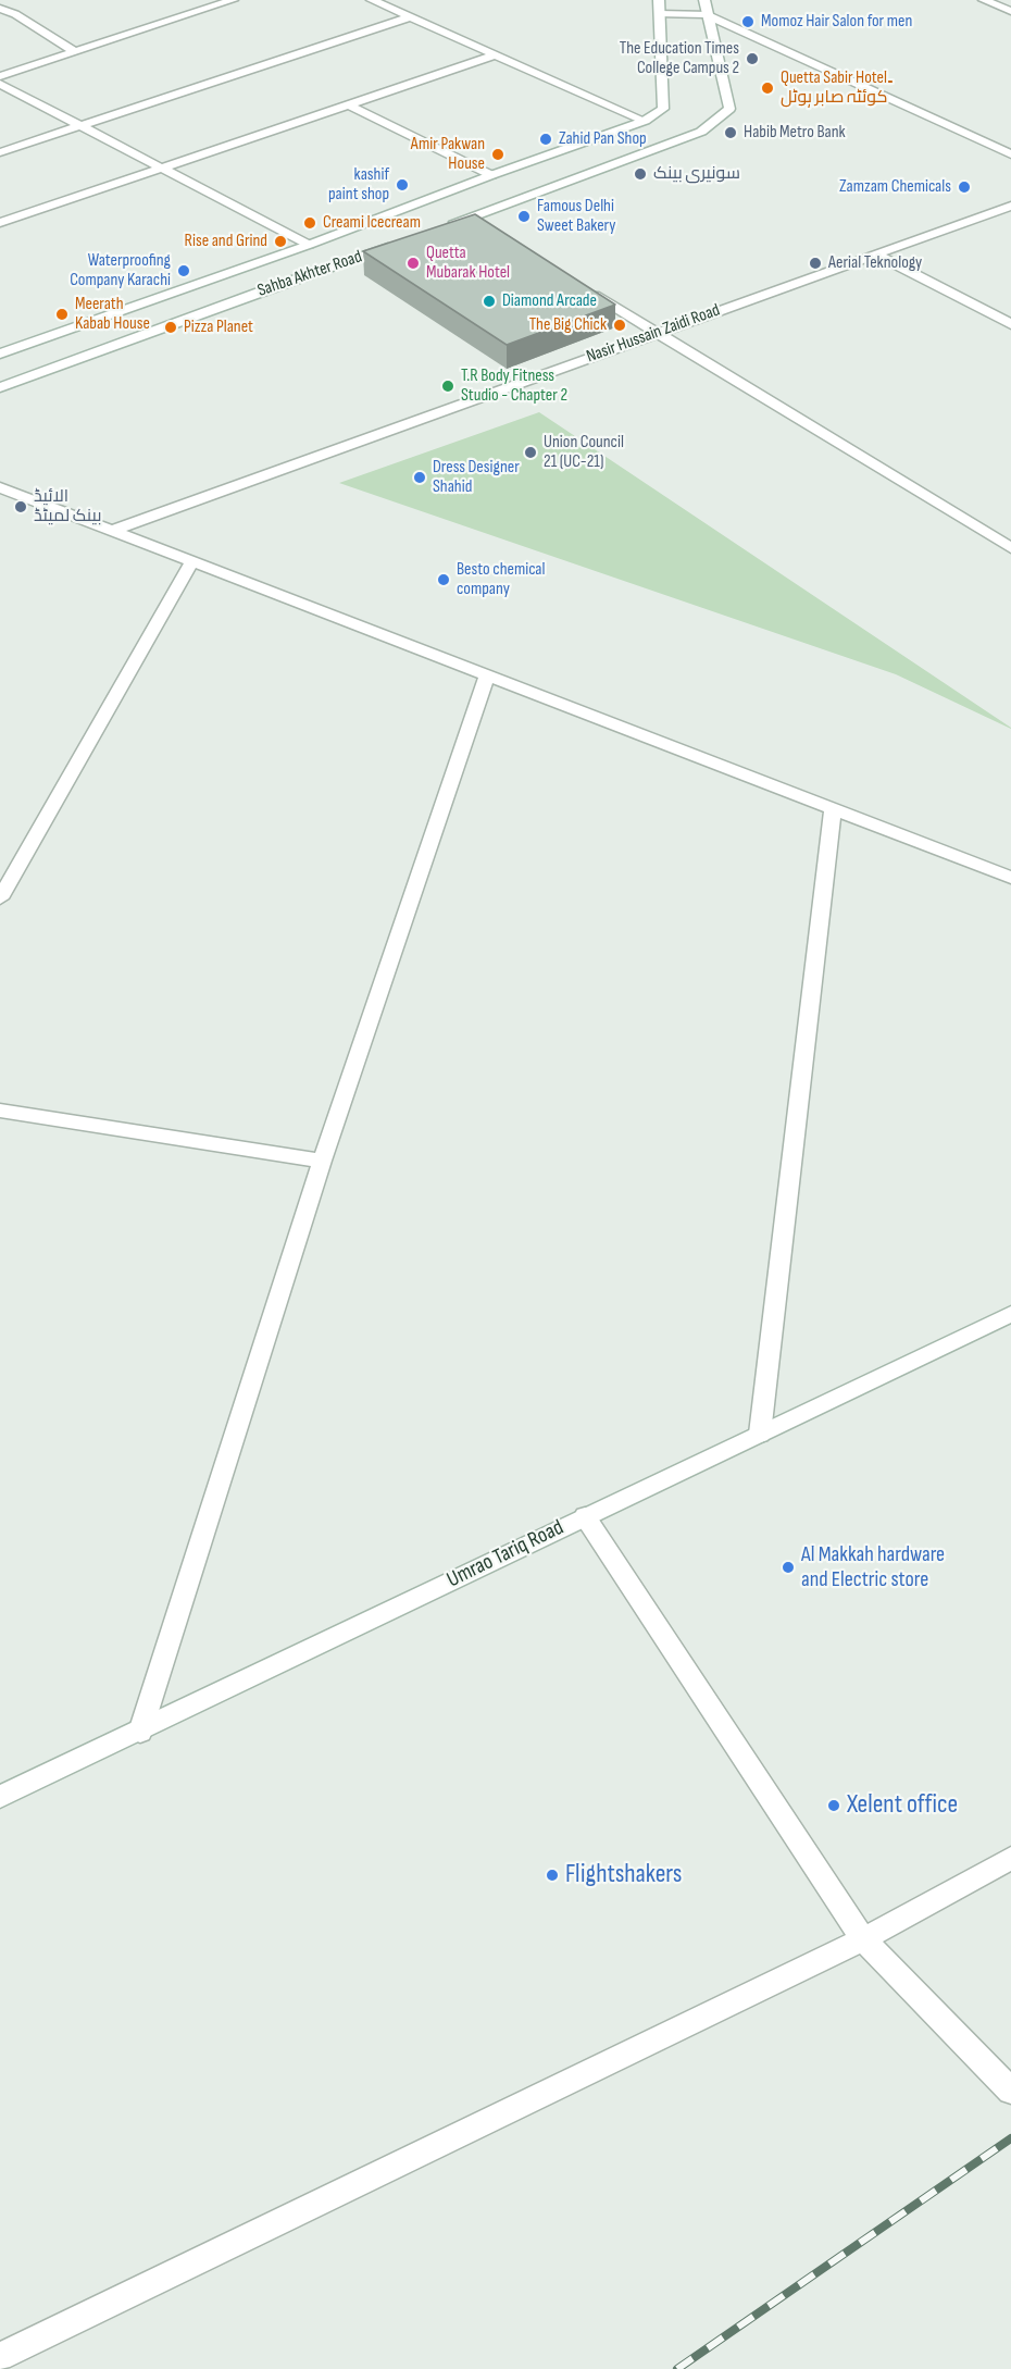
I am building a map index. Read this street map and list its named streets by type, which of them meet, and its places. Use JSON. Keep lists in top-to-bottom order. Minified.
{"streets":{"street":["Sahba Akhter Road","Nasir Hussain Zaidi Road","Umrao Tariq Road"]},"places":["Momoz Hair Salon for men","The Education Times College Campus 2","Quetta Sabir Hotel۔ کوئٹہ صابر ہوٹل","Habib Metro Bank","Zahid Pan Shop","Amir Pakwan House","سونیری بینک","kashif paint shop","Zamzam Chemicals","Famous Delhi Sweet Bakery","Creami Icecream","Rise and Grind","Quetta Mubarak Hotel","Aerial Teknology","Waterproofing Company Karachi","Diamond Arcade","Meerath Kabab House","The Big Chick","Pizza Planet","T.R Body Fitness Studio - Chapter 2","Union Council 21 (UC-21)","Dress Designer Shahid","الائیڈ بینک لمیٹڈ","Besto chemical company","Al Makkah hardware and Electric store","Xelent office","Flightshakers"]}
